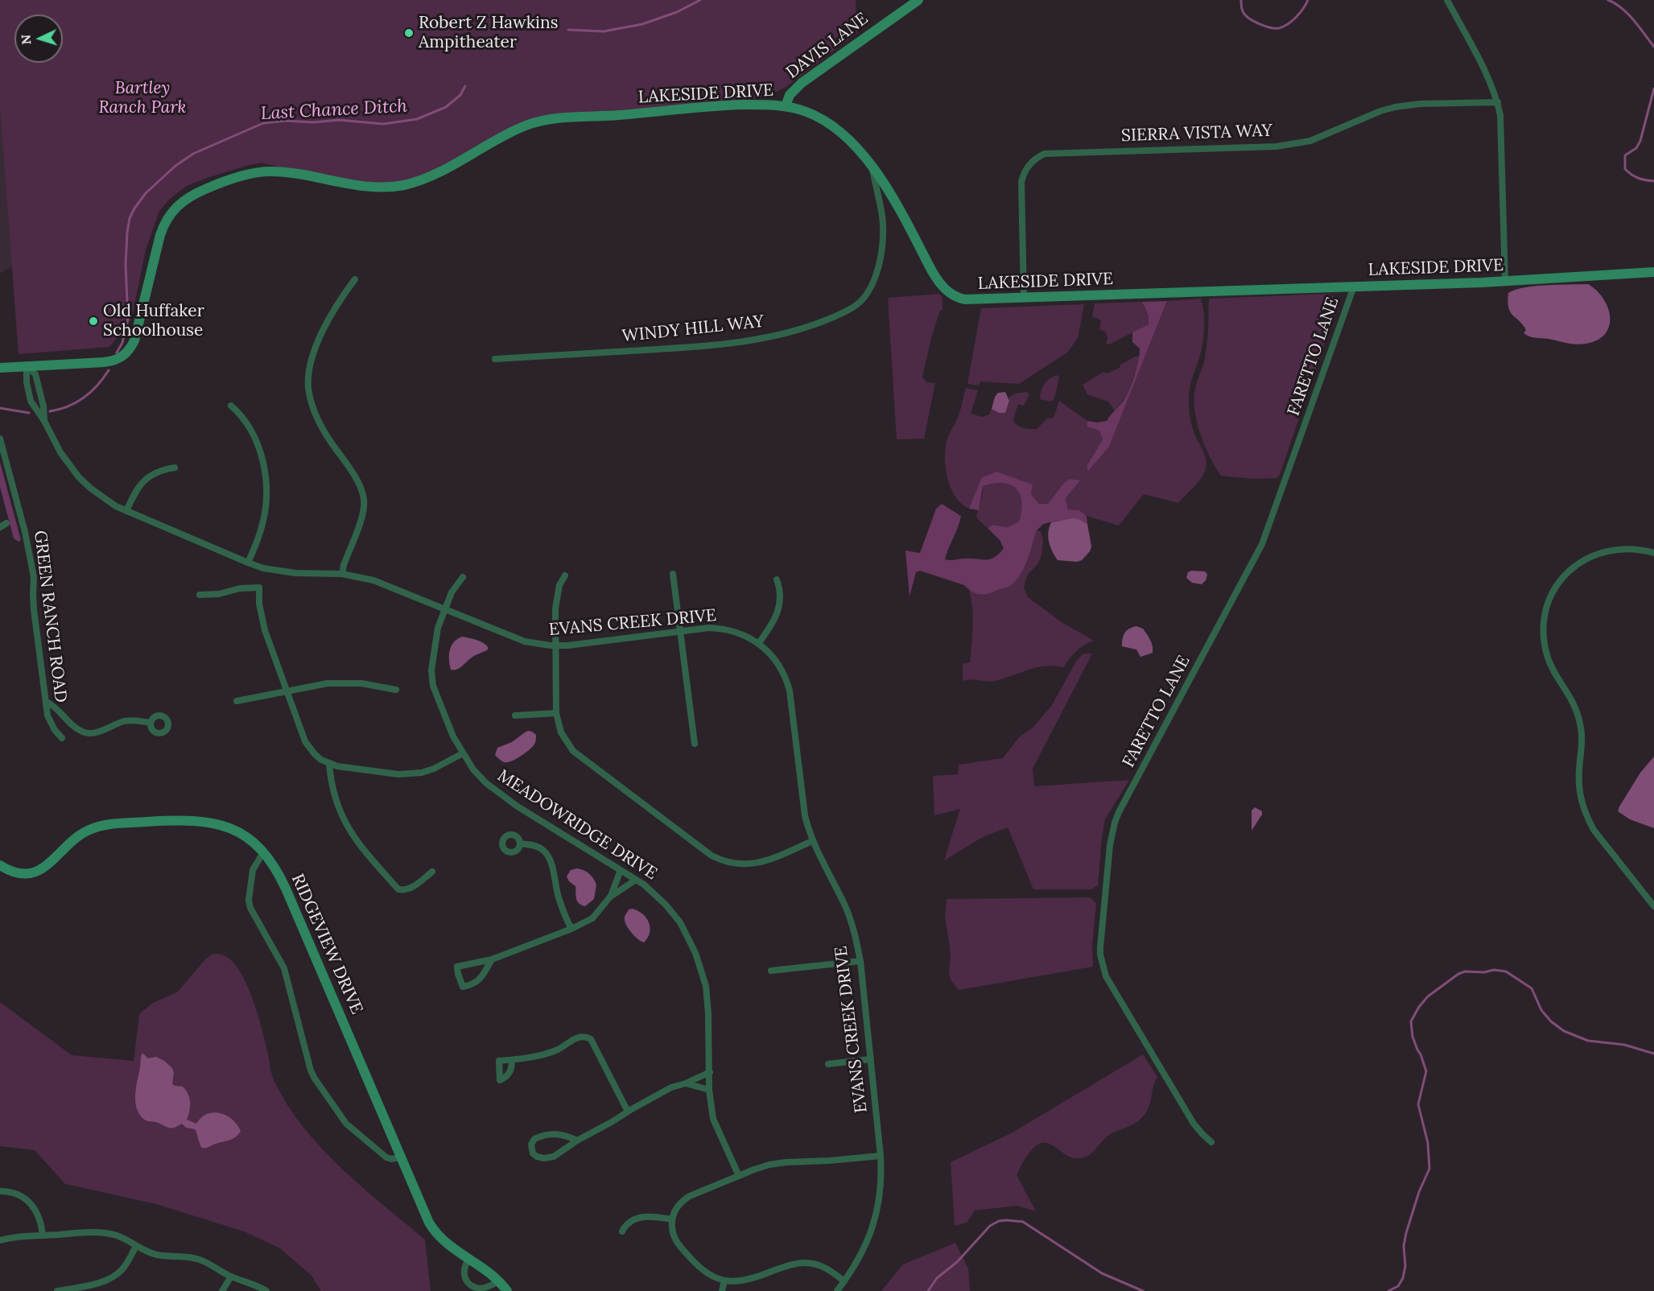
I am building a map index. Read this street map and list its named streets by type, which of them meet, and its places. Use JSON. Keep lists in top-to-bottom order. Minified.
{"streets":{"street":["DAVIS LANE","LAKESIDE DRIVE","SIERRA VISTA WAY","WINDY HILL WAY","FARETTO LANE","GREEN RANCH ROAD","EVANS CREEK DRIVE","MEADOWRIDGE DRIVE","RIDGEVIEW DRIVE"]},"crossings":[["DAVIS LANE","LAKESIDE DRIVE"],["LAKESIDE DRIVE","SIERRA VISTA WAY"],["LAKESIDE DRIVE","WINDY HILL WAY"],["LAKESIDE DRIVE","FARETTO LANE"],["EVANS CREEK DRIVE","MEADOWRIDGE DRIVE"]],"water":["Last Chance Ditch"],"parks":["Bartley Ranch Park"],"places":["Robert Z Hawkins Ampitheater","Old Huffaker Schoolhouse"],"north":"left"}
